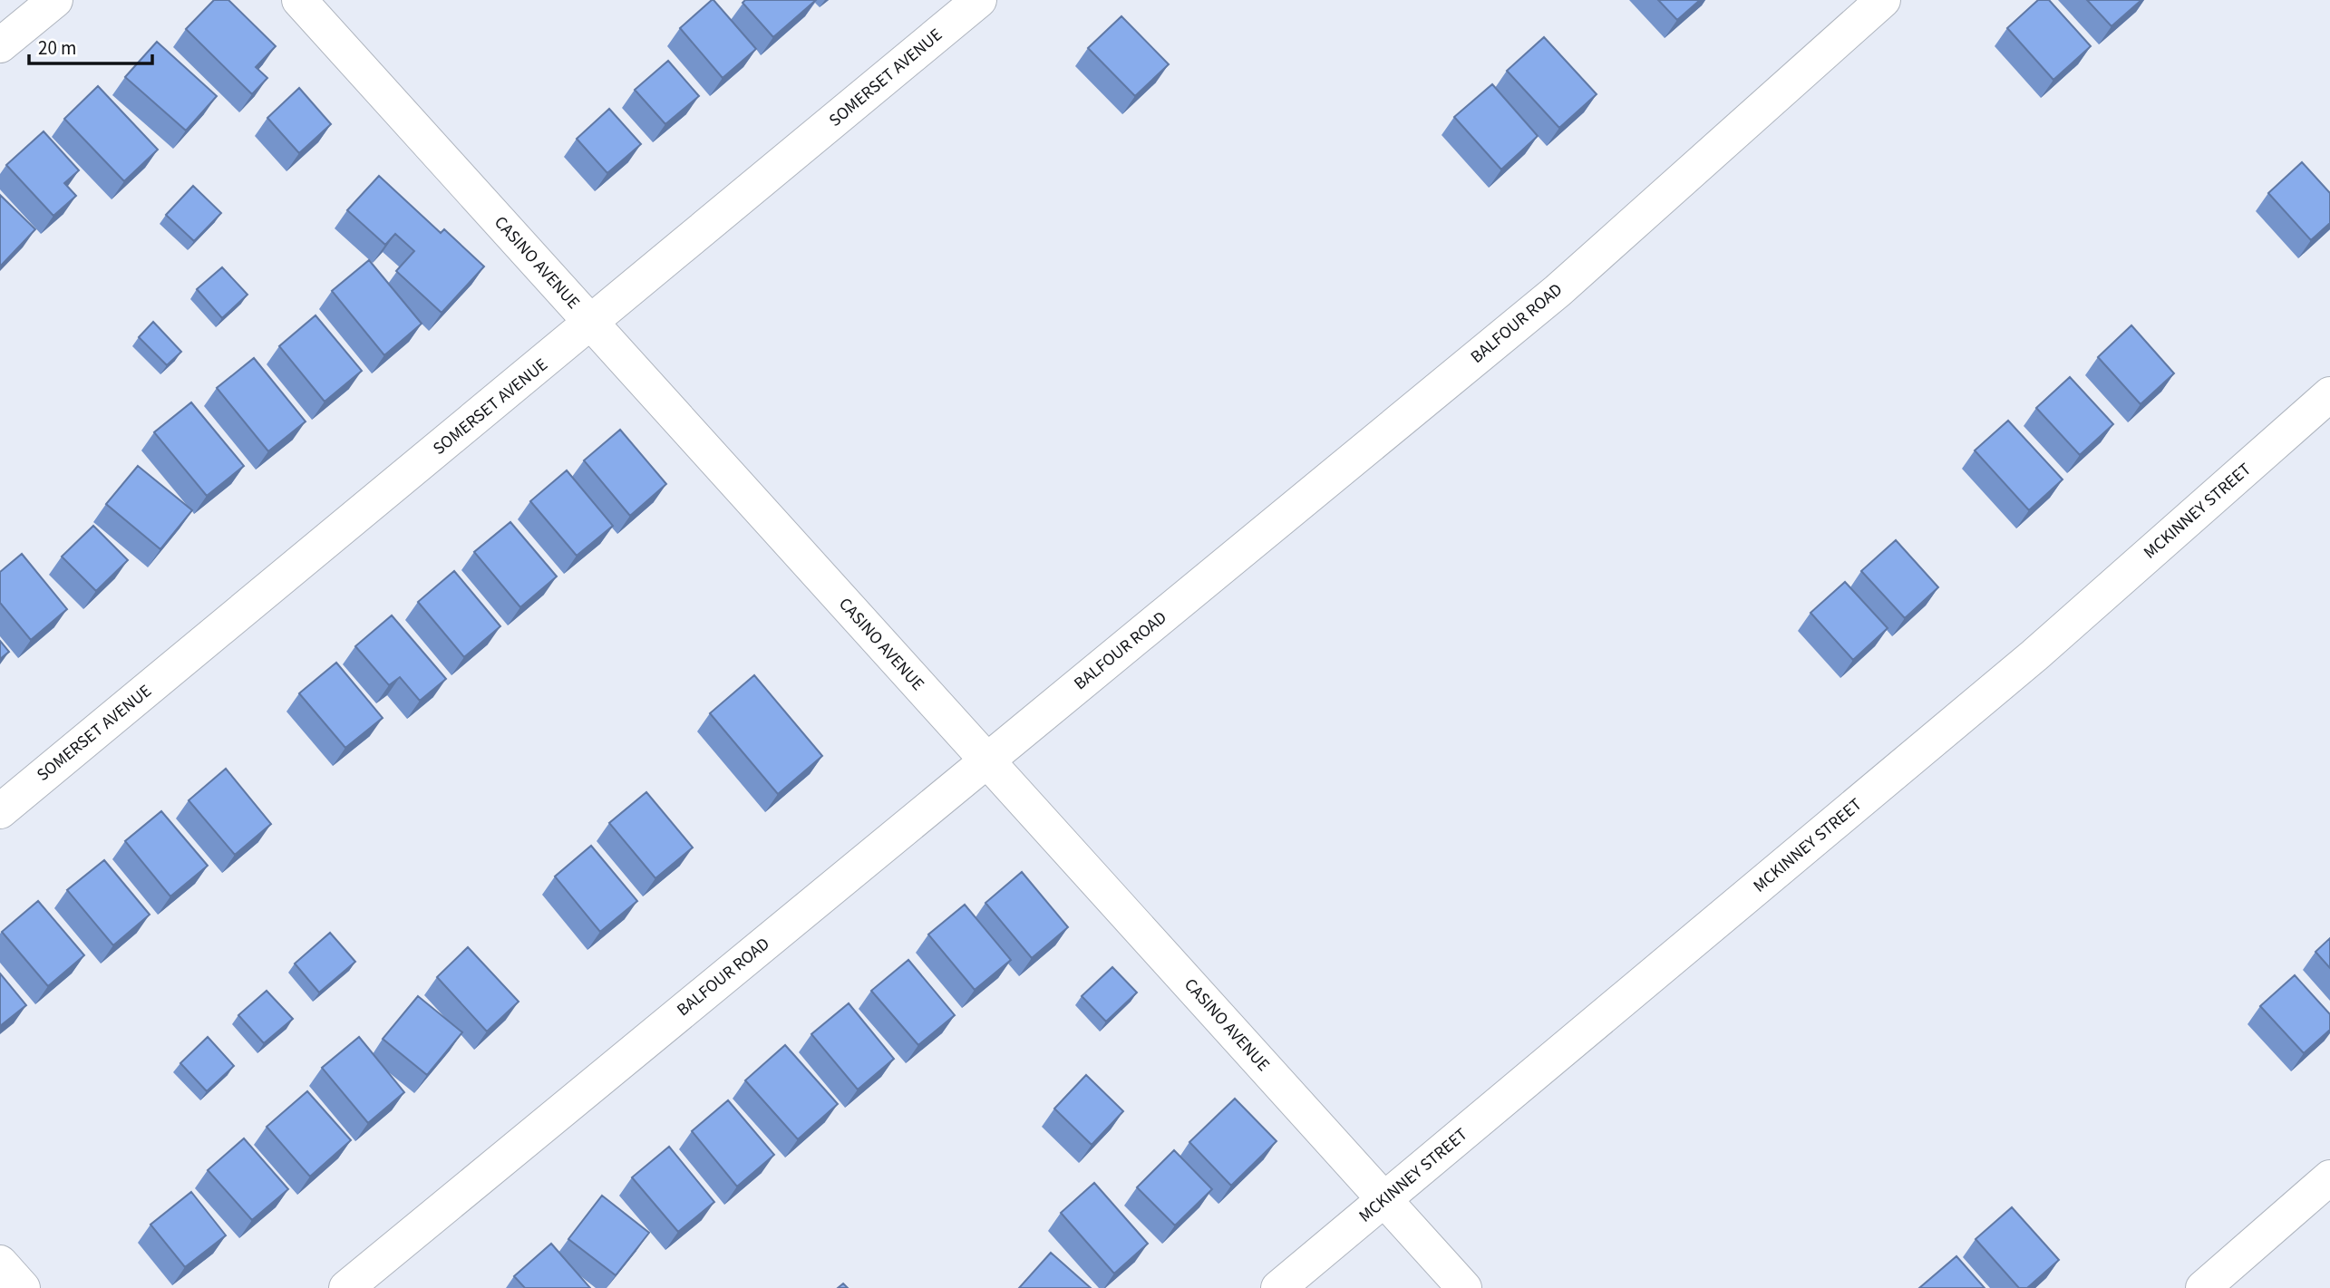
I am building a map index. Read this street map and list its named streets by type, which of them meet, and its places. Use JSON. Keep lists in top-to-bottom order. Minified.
{"streets":{"street":["SOMERSET AVENUE","CASINO AVENUE","BALFOUR ROAD","MCKINNEY STREET"]},"crossings":[["SOMERSET AVENUE","CASINO AVENUE"],["CASINO AVENUE","BALFOUR ROAD"],["CASINO AVENUE","MCKINNEY STREET"]],"scale_bar":"20 m"}
